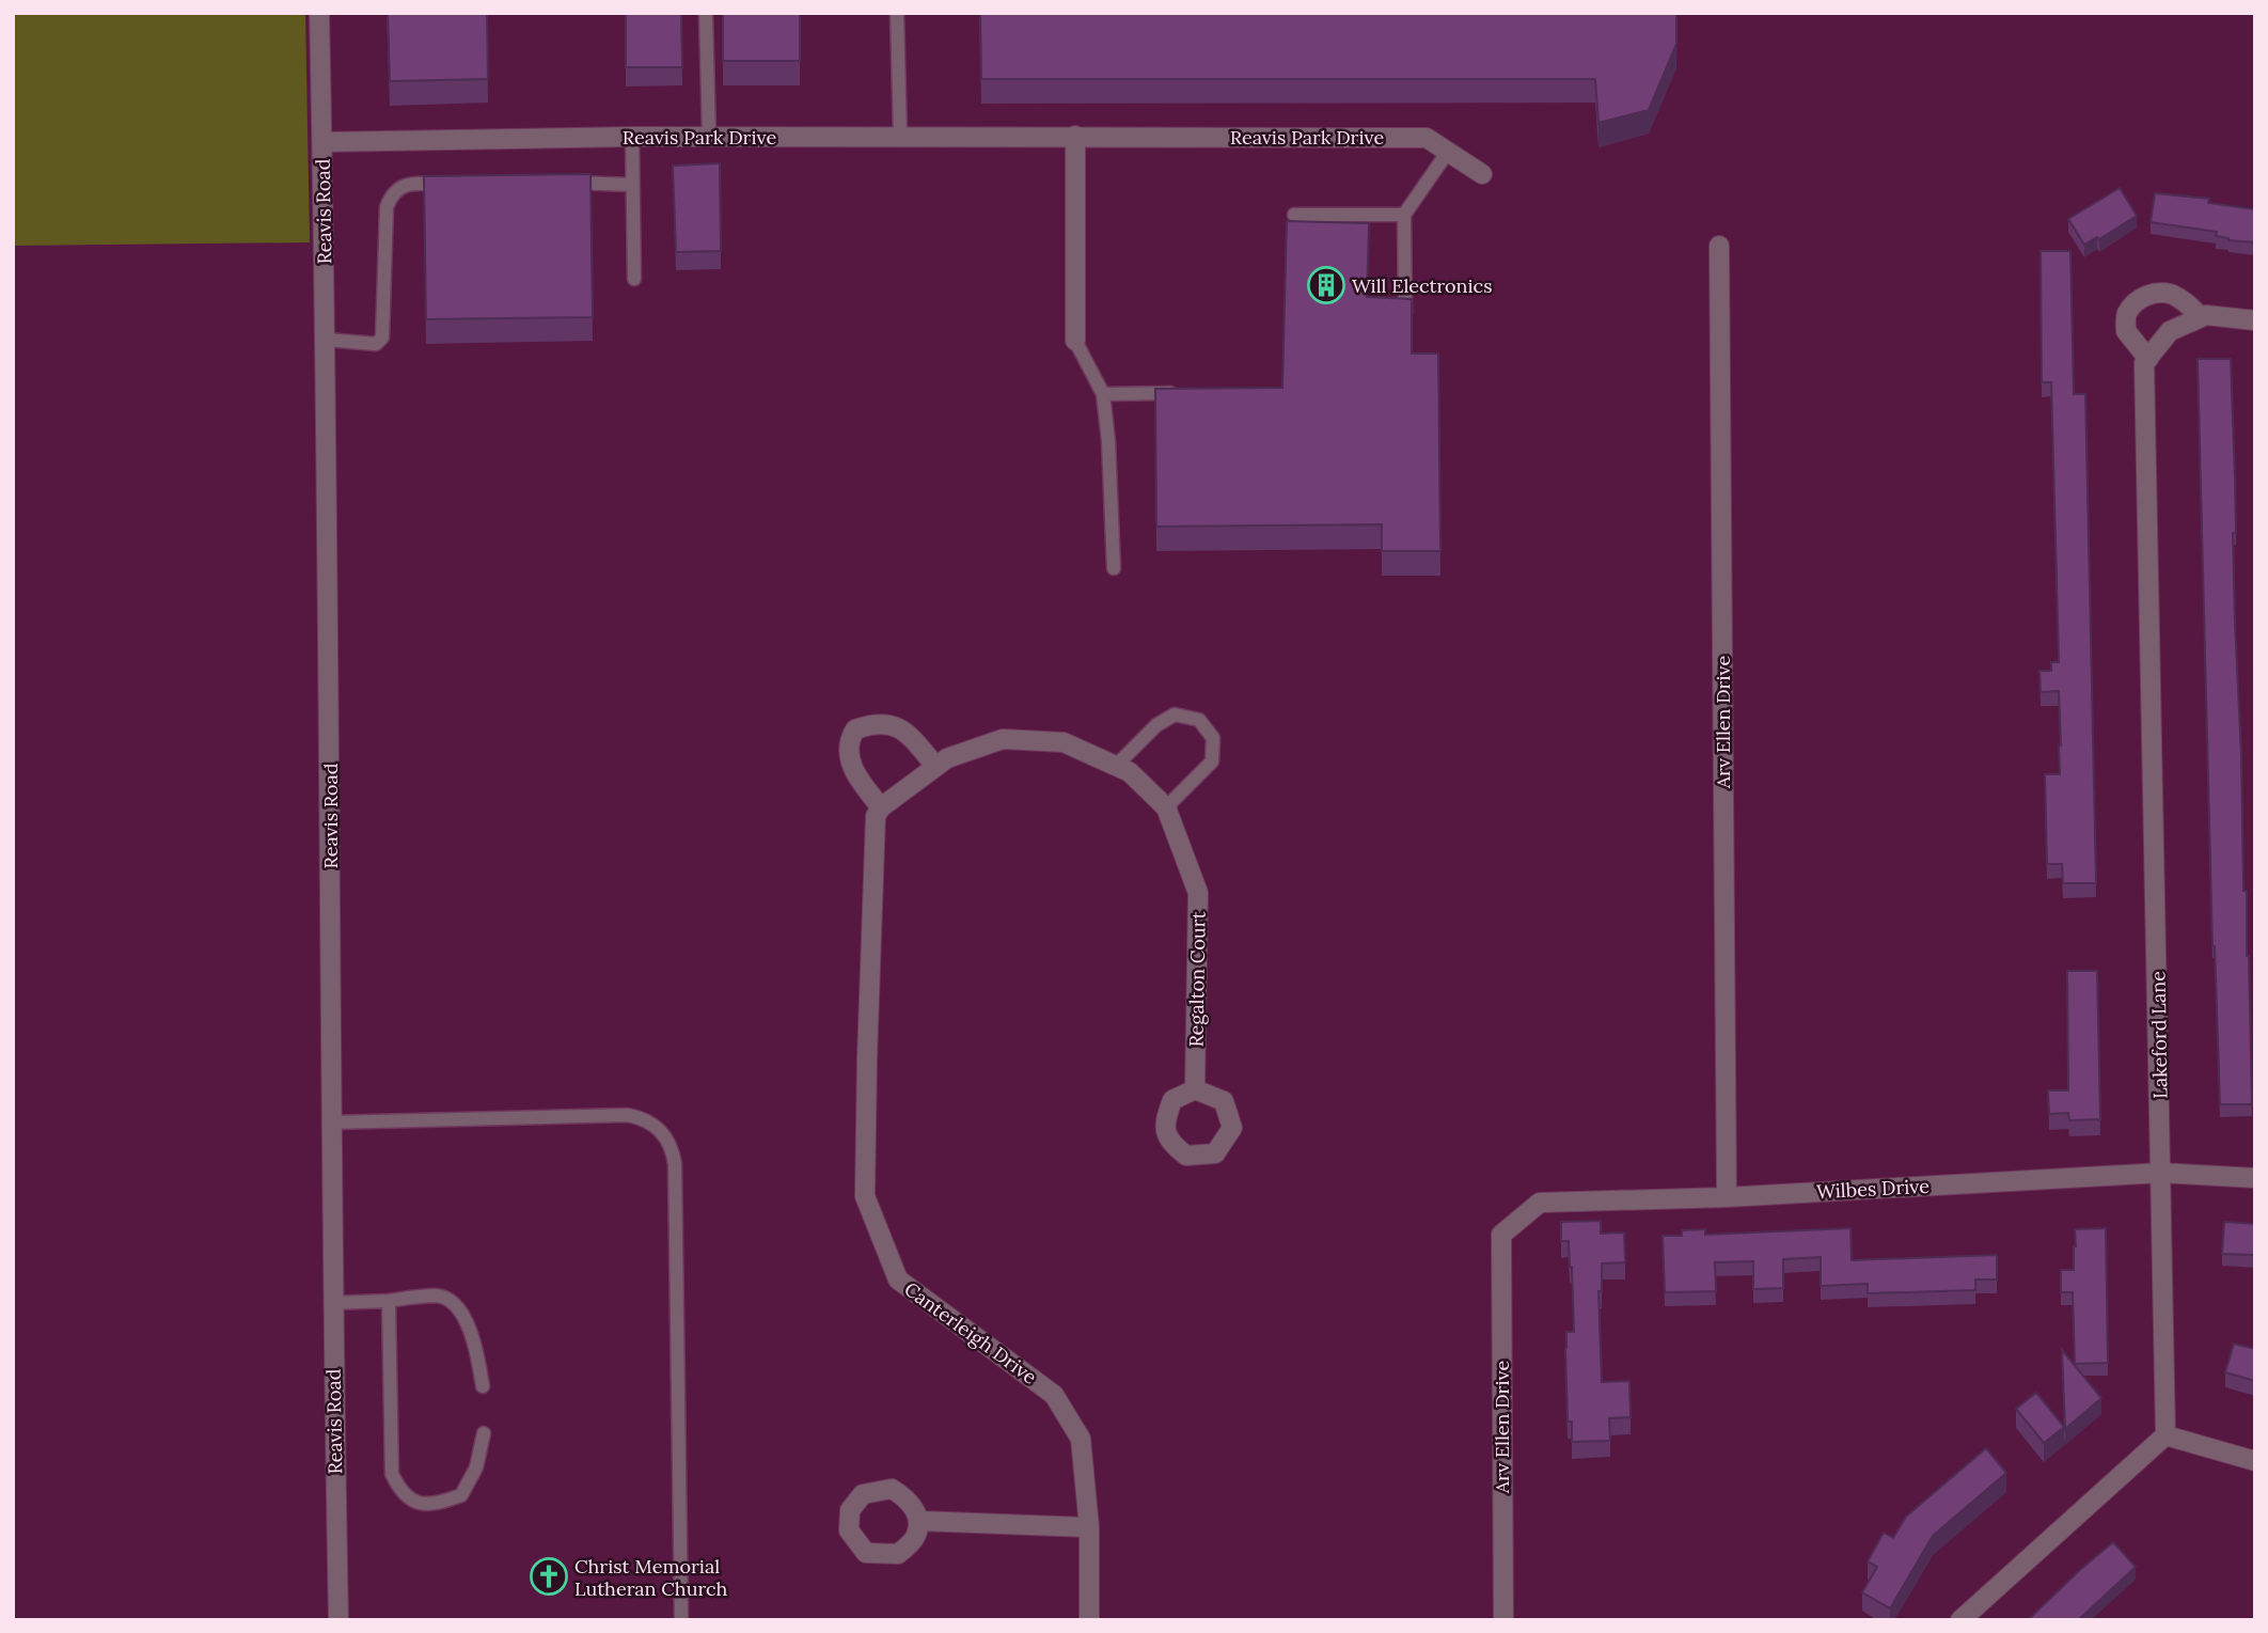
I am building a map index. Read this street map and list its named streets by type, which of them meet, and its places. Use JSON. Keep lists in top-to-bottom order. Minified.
{"streets":{"street":["Reavis Park Drive","Reavis Road","Arv Ellen Drive","Regalton Court","Lakeford Lane","Wilbes Drive","Canterleigh Drive"]},"crossings":[["Reavis Park Drive","Reavis Road"],["Arv Ellen Drive","Wilbes Drive"],["Regalton Court","Canterleigh Drive"],["Lakeford Lane","Wilbes Drive"]],"places":{"building":["Will Electronics"],"church":["Christ Memorial Lutheran Church"]}}
